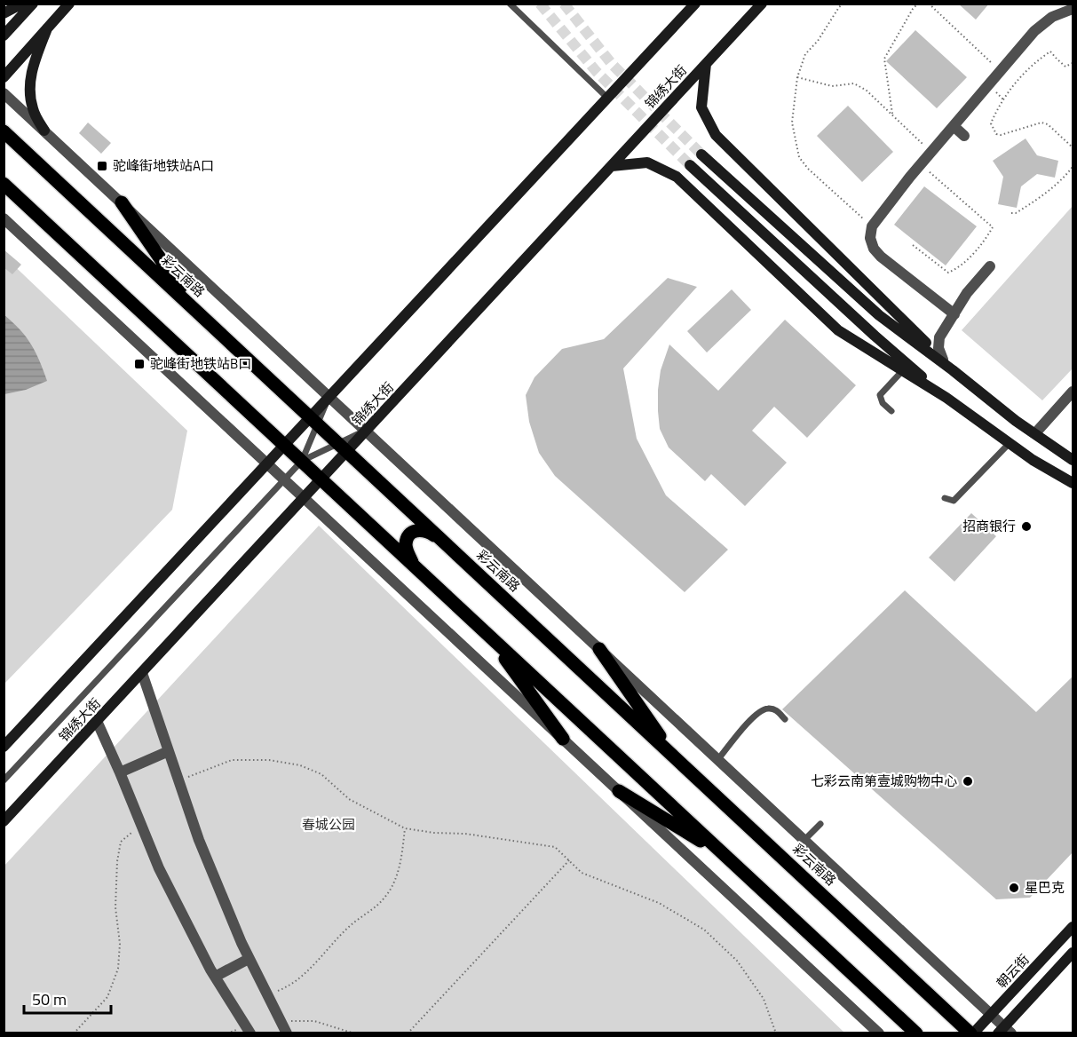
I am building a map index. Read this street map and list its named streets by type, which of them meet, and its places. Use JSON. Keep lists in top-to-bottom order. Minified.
{"streets":{"main road":["锦绣大街","彩云南路","朝云街"]},"crossings":[["锦绣大街","彩云南路"],["彩云南路","朝云街"]],"parks":["春城公园"],"places":{"transit":["驼峰街地铁站A口","驼峰街地铁站B口"],"other":["招商银行","七彩云南第壹城购物中心","星巴克"]},"scale_bar":"50 m"}
